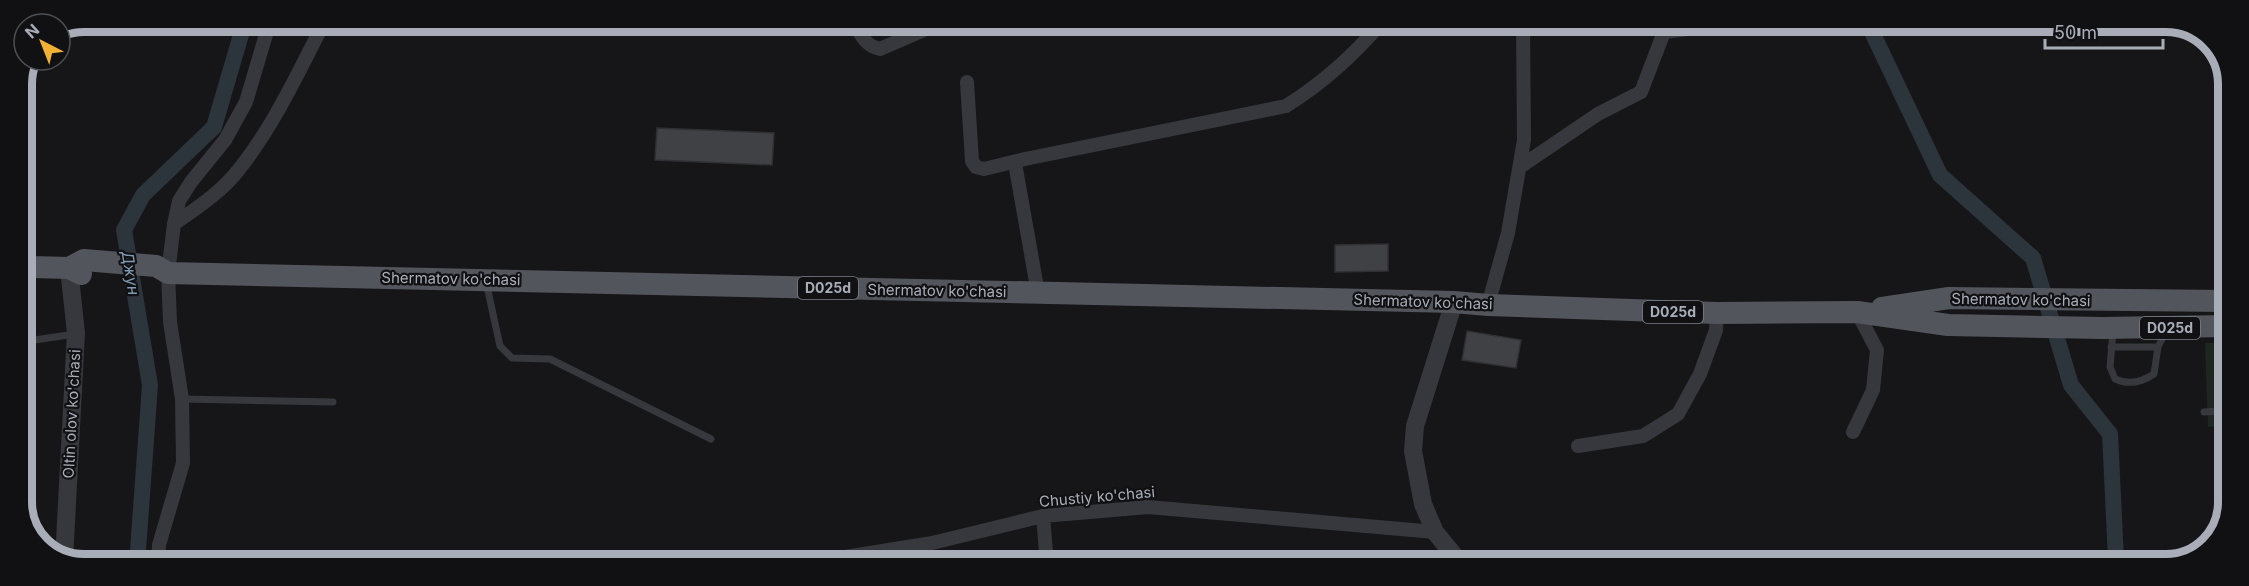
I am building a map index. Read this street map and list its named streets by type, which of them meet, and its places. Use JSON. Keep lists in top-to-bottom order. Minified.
{"streets":{"main road":["Shermatov ko'chasi","D025d"],"street":["Oltin olov ko'chasi","Chustiy ko'chasi"]},"crossings":[["Shermatov ko'chasi","D025d"],["D025d","Oltin olov ko'chasi"]],"water":["Джун"],"scale_bar":"50 m","north":"top left"}
